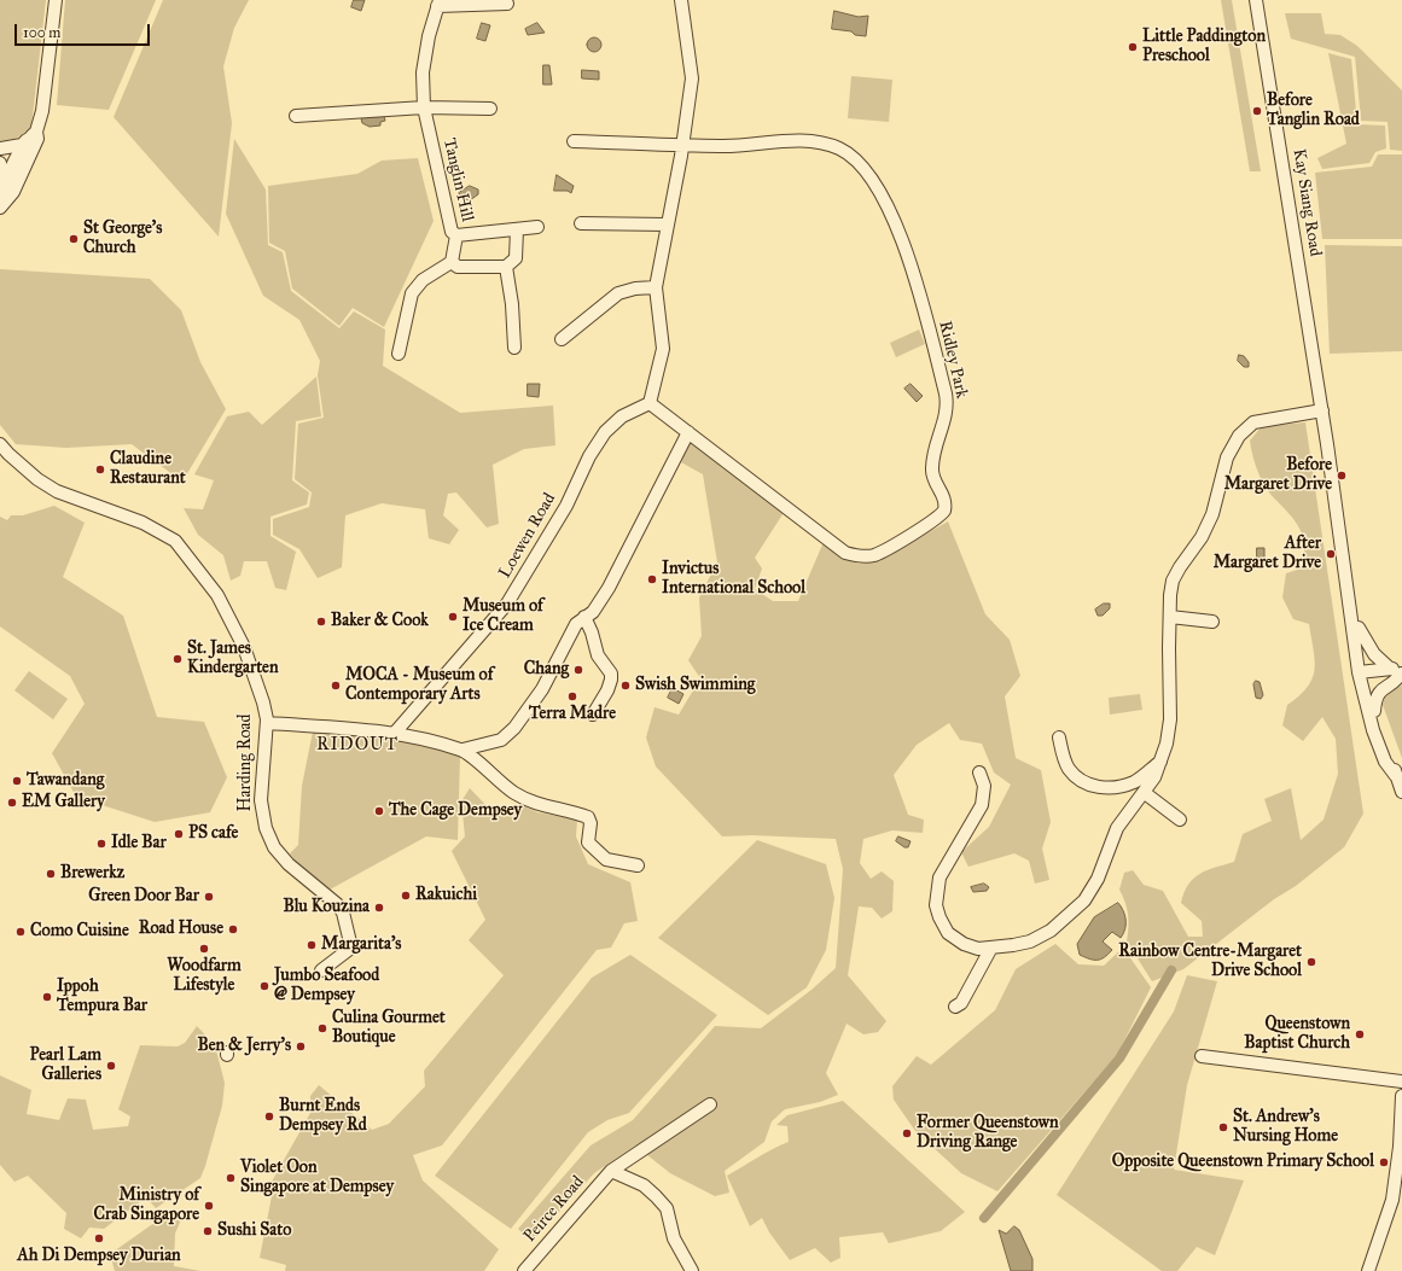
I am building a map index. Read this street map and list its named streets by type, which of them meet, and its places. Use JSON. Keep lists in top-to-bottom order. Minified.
{"streets":{"street":["Tanglin Hill","Kay Siang Road","Ridley Park","Loewen Road","Harding Road","Peirce Road"]},"crossings":[["Ridley Park","Loewen Road"]],"districts":["RIDOUT"],"places":["Little Paddington Preschool","Before Tanglin Road","St George's Church","Claudine Restaurant","Before Margaret Drive","After Margaret Drive","Invictus International School","Museum of Ice Cream","Baker & Cook","St. James Kindergarten","Chang","MOCA - Museum of Contemporary Arts","Swish Swimming","Terra Madre","Tawandang","EM Gallery","The Cage Dempsey","PS cafe","Idle Bar","Brewerkz","Rakuichi","Green Door Bar","Blu Kouzina","Road House","Como Cuisine","Margarita's","Woodfarm Lifestyle","Rainbow Centre-Margaret Drive School","Jumbo Seafood @ Dempsey","Ippoh Tempura Bar","Culina Gourmet Boutique","Queenstown Baptist Church","Ben & Jerry's","Pearl Lam Galleries","Burnt Ends Dempsey Rd","St. Andrew's Nursing Home","Former Queenstown Driving Range","Opposite Queenstown Primary School","Violet Oon Singapore at Dempsey","Ministry of Crab Singapore","Sushi Sato","Ah Di Dempsey Durian"],"scale_bar":"100 m"}
